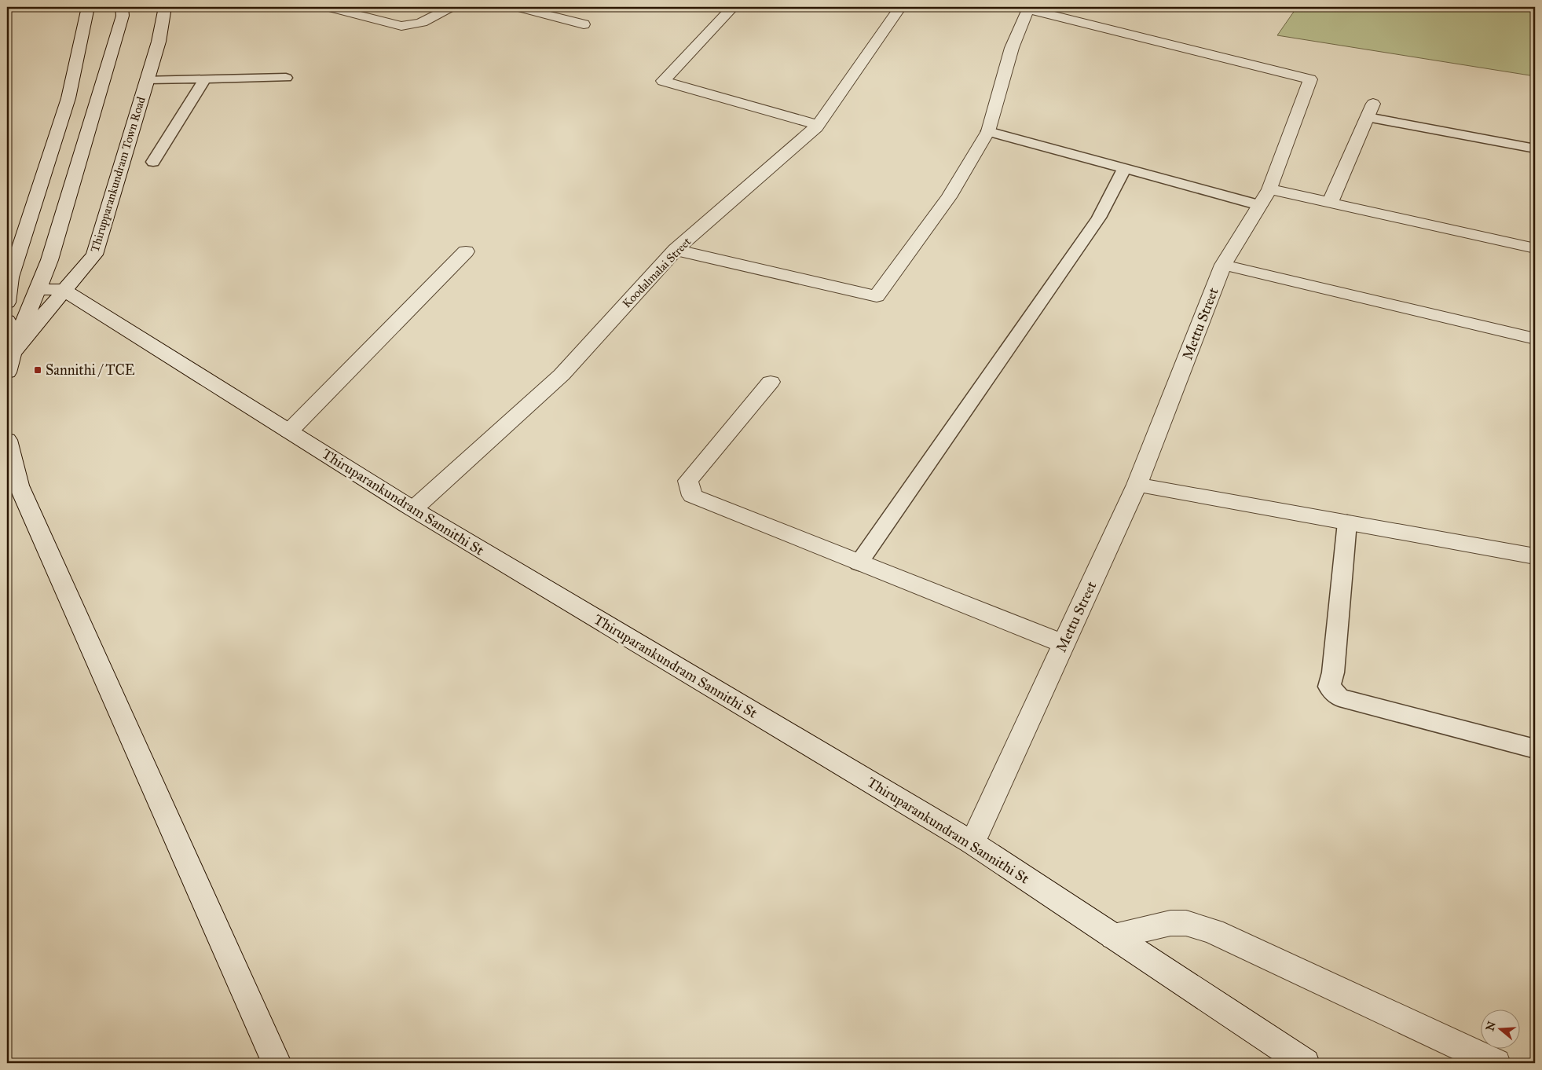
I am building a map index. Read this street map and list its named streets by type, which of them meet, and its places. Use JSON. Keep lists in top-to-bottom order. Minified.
{"streets":{"street":["Thirupparankundram Town Road","Koodalmalai Street","Mettu Street","Thiruparankundram Sannithi St"]},"crossings":[["Thirupparankundram Town Road","Thiruparankundram Sannithi St"],["Koodalmalai Street","Thiruparankundram Sannithi St"],["Mettu Street","Thiruparankundram Sannithi St"]],"places":{"transit":["Sannithi / TCE"]},"north":"left"}
